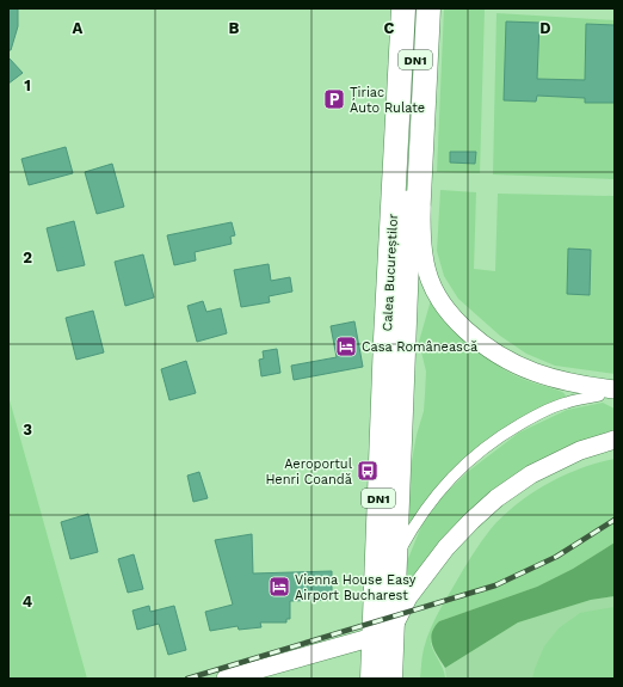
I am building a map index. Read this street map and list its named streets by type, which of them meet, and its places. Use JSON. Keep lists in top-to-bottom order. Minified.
{"streets":{"highway":["DN1","Calea Bucureștilor"]},"crossings":[["DN1","Calea Bucureștilor"]],"places":{"parking":["Țiriac Auto Rulate"],"hotel":["Casa Românească","Vienna House Easy Airport Bucharest"],"bus stop":["Aeroportul Henri Coandă"]},"grid":{"columns":["A","B","C","D"],"rows":["1","2","3","4"]}}
